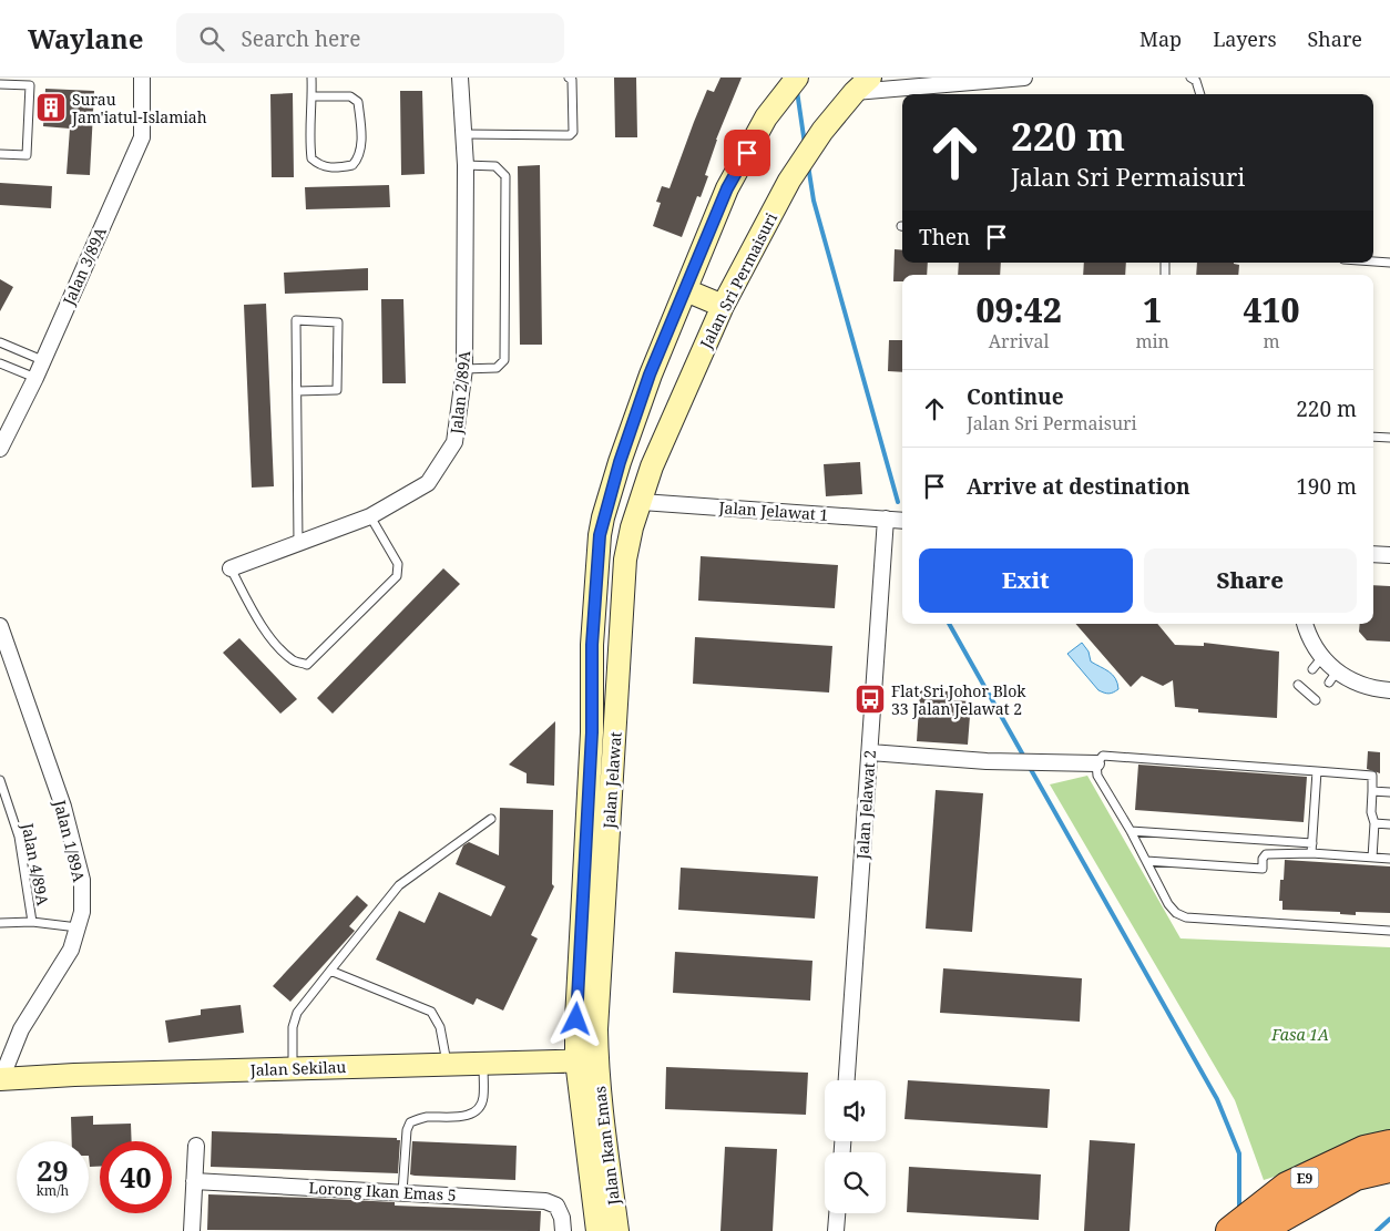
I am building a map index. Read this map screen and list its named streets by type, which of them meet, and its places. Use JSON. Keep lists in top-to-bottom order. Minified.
{"streets":{"highway":["E9"],"street":["Jalan 3/89A","Jalan Sri Permaisuri","Jalan 2/89A","Jalan Jelawat 1","Jalan Jelawat","Jalan Jelawat 2","Jalan 1/89A","Jalan Sekilau","Jalan Ikan Emas","Lorong Ikan Emas 5"],"lane":["Jalan 4/89A"]},"crossings":[["Jalan Sri Permaisuri","Jalan Jelawat 1"],["Jalan Sri Permaisuri","Jalan Jelawat"],["Jalan Jelawat 1","Jalan Jelawat"],["Jalan Jelawat 1","Jalan Jelawat 2"],["Jalan Jelawat","Jalan Sekilau"],["Jalan Jelawat","Jalan Ikan Emas"],["Jalan 1/89A","Jalan 4/89A"],["Jalan 1/89A","Jalan Sekilau"],["Jalan Sekilau","Jalan Ikan Emas"]],"parks":["Fasa 1A"],"places":{"building":["Surau Jam'iatul-Islamiah"],"bus stop":["Flat Sri Johor Blok 33 Jalan Jelawat 2"]},"page":{"header":"Waylane","search":"Search here","nav":["Map","Layers","Share"],"turn":["220 m","Jalan Sri Permaisuri"],"then":"Then","eta":["09:42","Arrival","1","min","410","m"],"list":[{"name":"Continue","note":"Jalan Sri Permaisuri","value":"220 m"},{"name":"Arrive at destination","value":"190 m"}],"buttons":["Exit","Share"],"speed":"29 km/h","limit":"40"}}
